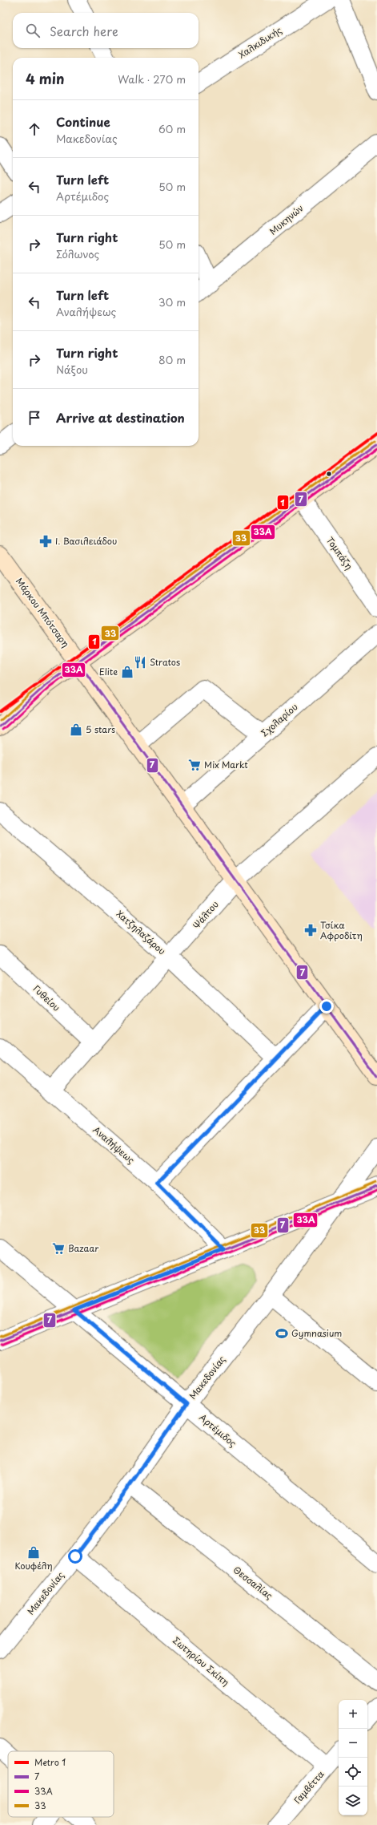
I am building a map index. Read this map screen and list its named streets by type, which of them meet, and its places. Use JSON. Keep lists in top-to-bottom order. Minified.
{"streets":{"main road":["Μάρκου Μπότσαρη"],"street":["Χαλκιδικής","Μυκηνών","Τομπάζη","Σχολαρίου","Ψάλτου","Χατζηλαζάρου","Γυθείου","Αναλήψεως","Μακεδονίας","Αρτέμιδος","Θεσσαλίας","Σωτηρίου Σκίπη","Γαμβέττα"]},"crossings":[["Μάρκου Μπότσαρη","Σχολαρίου"],["Μάρκου Μπότσαρη","Ψάλτου"],["Ψάλτου","Χατζηλαζάρου"],["Ψάλτου","Γυθείου"],["Ψάλτου","Αναλήψεως"],["Μακεδονίας","Αρτέμιδος"],["Μακεδονίας","Θεσσαλίας"],["Μακεδονίας","Σωτηρίου Σκίπη"],["Σωτηρίου Σκίπη","Γαμβέττα"]],"places":{"pharmacy":["Ι. Βασιλειάδου","Τσίκα Αφροδίτη"],"restaurant":["Stratos"],"shop":["Elite","5 stars","Κουφέλη"],"supermarket":["Mix Markt","Bazaar"],"sports":["Gymnasium"]},"lines":["metro line 1","transit line 33","transit line 7","transit line 33A"],"legend":["Metro 1","7","33A","33"],"page":{"search":"Search here","heading":["4 min","Walk · 270 m"],"list":[["Continue","Μακεδονίας","60 m"],["Turn left","Αρτέμιδος","50 m"],["Turn right","Σόλωνος","50 m"],["Turn left","Αναλήψεως","30 m"],["Turn right","Νάξου","80 m"],"Arrive at destination"],"map_buttons":["+","−"]}}
